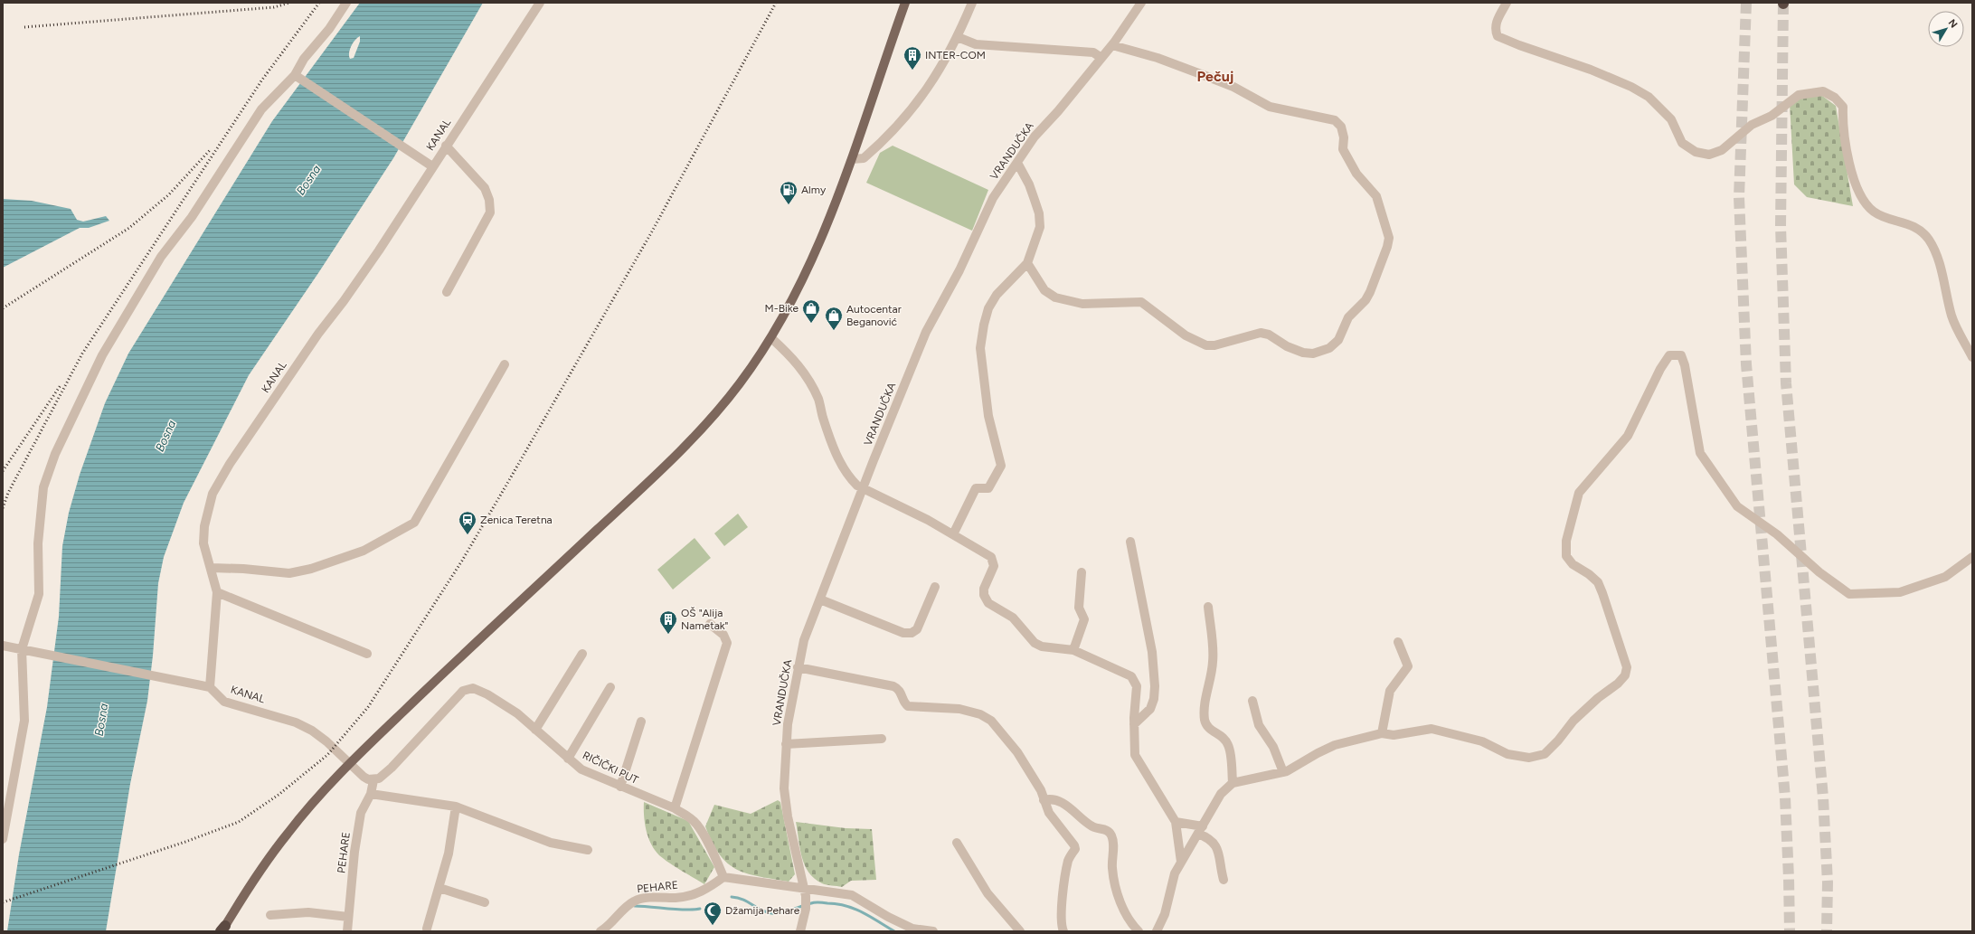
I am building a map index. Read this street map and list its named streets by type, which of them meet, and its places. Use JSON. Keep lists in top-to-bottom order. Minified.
{"streets":{"street":["KANAL","VRANDUČKA","RIČIČKI PUT","PEHARE"]},"crossings":[["KANAL","RIČIČKI PUT"],["KANAL","PEHARE"],["RIČIČKI PUT","PEHARE"]],"districts":["Pečuj"],"water":["Bosna"],"places":{"building":["INTER-COM","OŠ \"Alija Nametak\""],"fuel station":["Almy"],"shop":["M-Bike","Autocentar Beganović"],"station":["Zenica Teretna"],"mosque":["Džamija Pehare"]},"north":"top right"}
